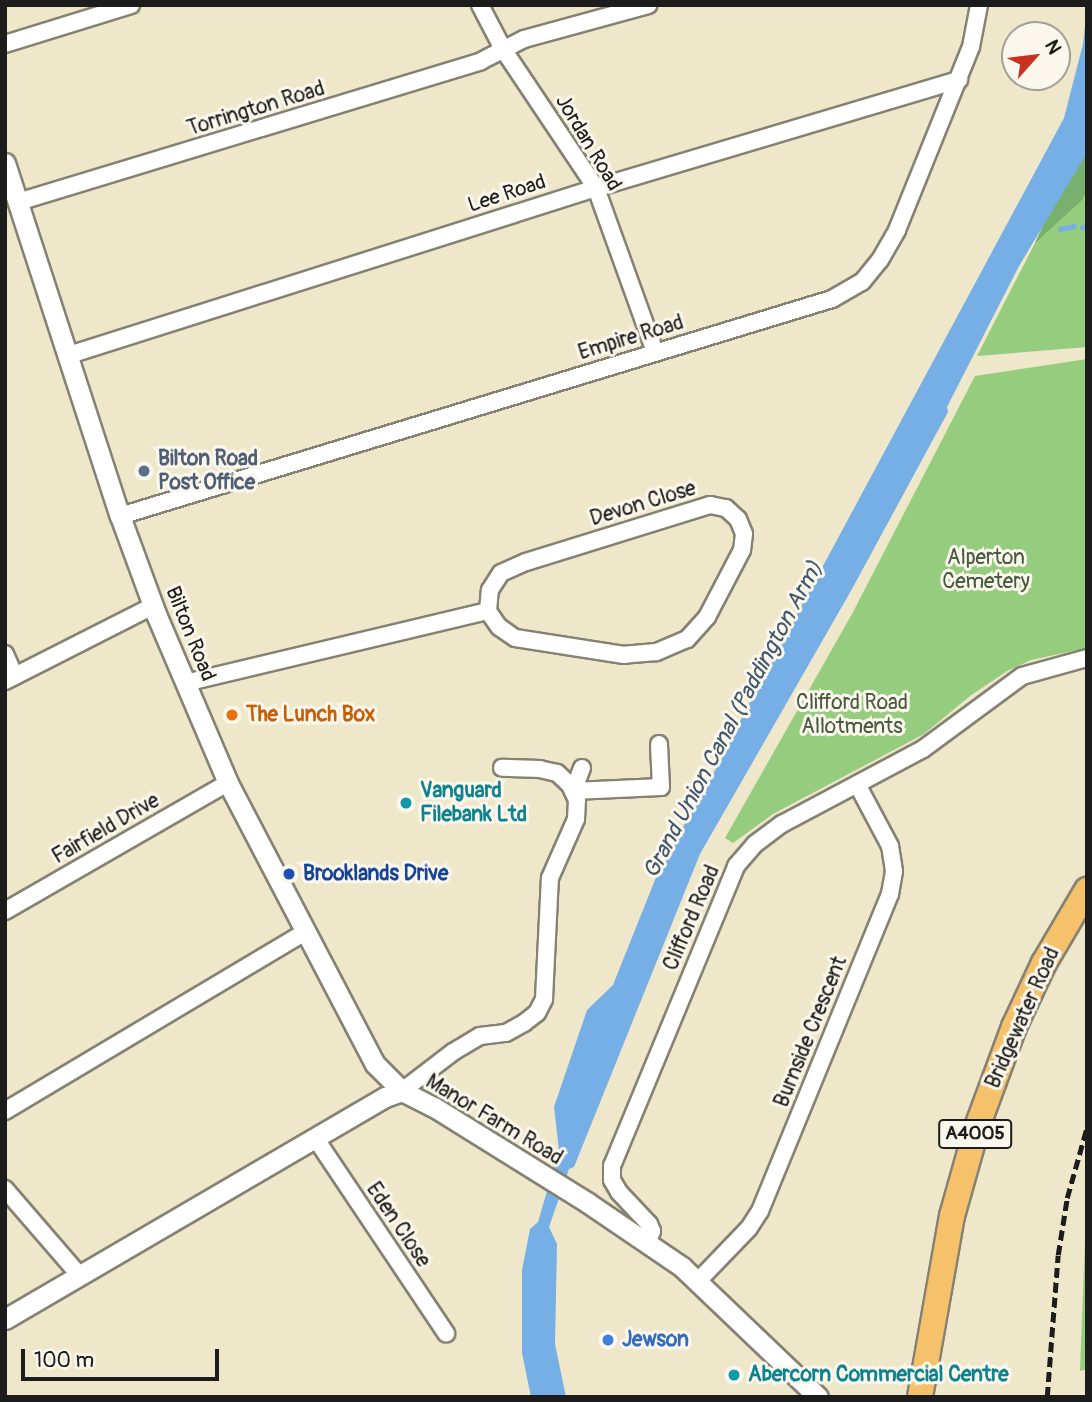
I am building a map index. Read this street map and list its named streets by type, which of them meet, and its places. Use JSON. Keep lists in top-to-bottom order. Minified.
{"streets":{"main road":["Bridgewater Road","A4005"],"street":["Torrington Road","Jordan Road","Lee Road","Empire Road","Devon Close","Bilton Road","Fairfield Drive","Clifford Road","Burnside Crescent","Manor Farm Road","Eden Close"]},"crossings":[["Torrington Road","Jordan Road"],["Torrington Road","Bilton Road"],["Jordan Road","Lee Road"],["Jordan Road","Empire Road"],["Lee Road","Empire Road"],["Lee Road","Bilton Road"],["Empire Road","Bilton Road"],["Bilton Road","Fairfield Drive"],["Bilton Road","Manor Farm Road"],["Clifford Road","Burnside Crescent"],["Clifford Road","Manor Farm Road"],["Burnside Crescent","Manor Farm Road"],["Manor Farm Road","Eden Close"]],"water":["Grand Union Canal (Paddington Arm)"],"parks":["Alperton Cemetery","Clifford Road Allotments"],"places":["Bilton Road Post Office","The Lunch Box","Vanguard Filebank Ltd","Brooklands Drive","Jewson","Abercorn Commercial Centre"],"scale_bar":"100 m","north":"top right"}
